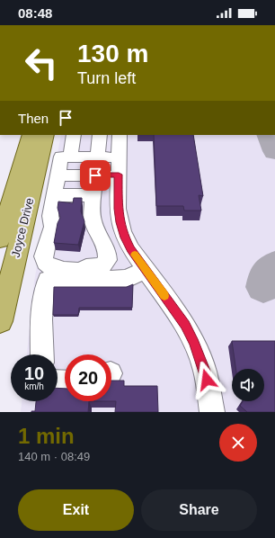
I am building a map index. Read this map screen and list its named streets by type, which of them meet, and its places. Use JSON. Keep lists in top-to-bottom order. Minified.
{"streets":{"main road":["Joyce Drive"]},"page":{"status":"08:48","turn":["130 m","Turn left"],"then":"Then","speed":"10 km/h","limit":"20","heading":["1 min","140 m · 08:49"],"buttons":["Exit","Share"]}}
